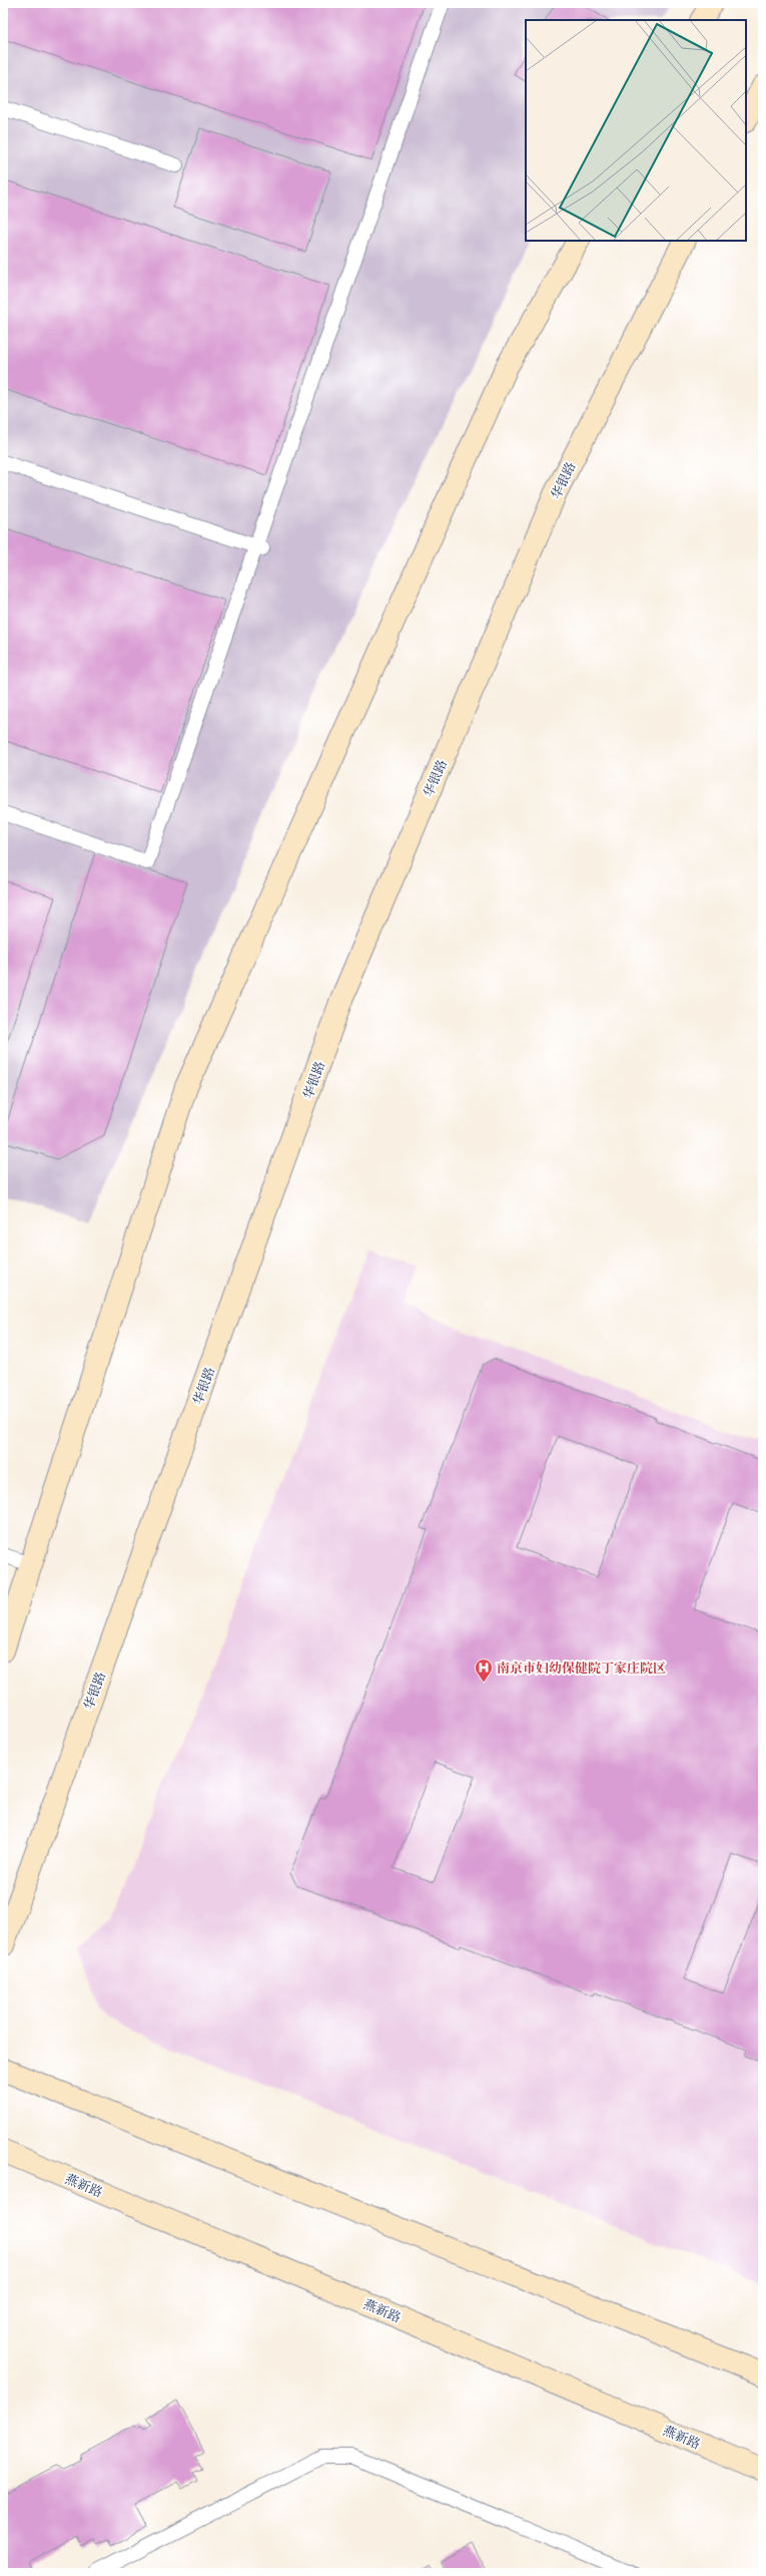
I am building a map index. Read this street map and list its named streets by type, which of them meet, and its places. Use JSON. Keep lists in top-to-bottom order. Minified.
{"streets":{"main road":["华银路","燕新路"]},"places":{"hospital":["南京市妇幼保健院丁家庄院区"]}}
